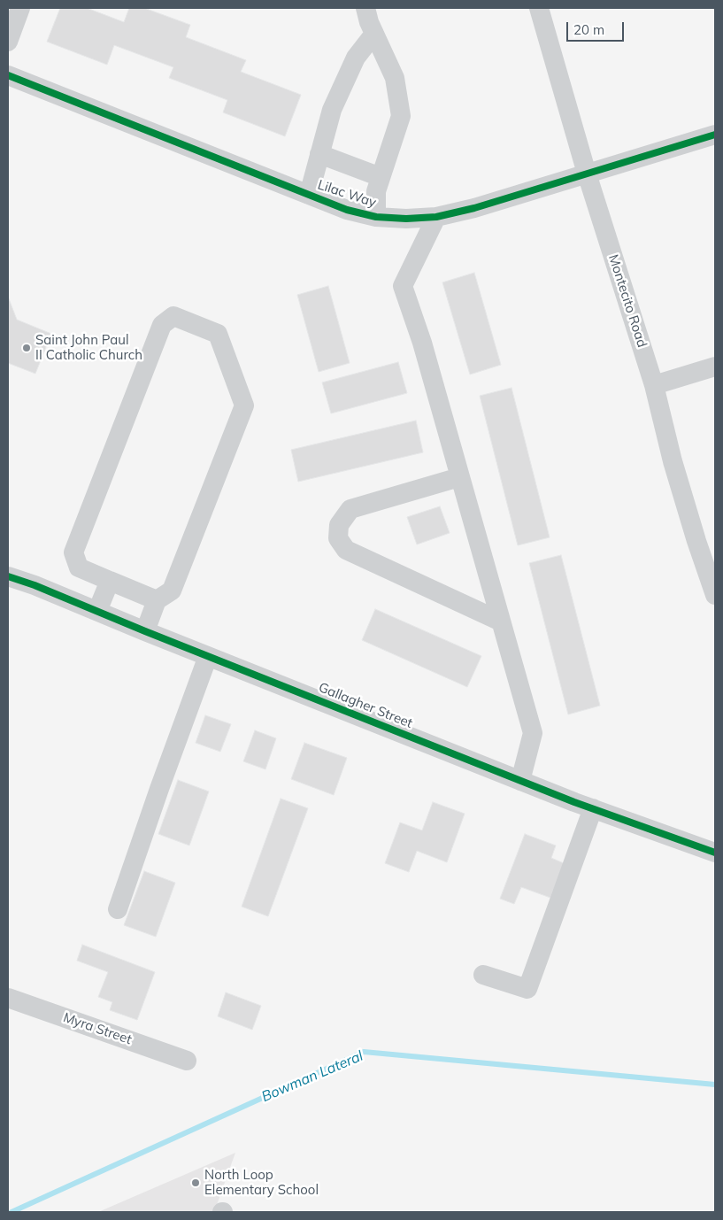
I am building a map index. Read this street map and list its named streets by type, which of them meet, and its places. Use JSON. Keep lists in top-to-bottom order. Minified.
{"streets":{"street":["Lilac Way","Montecito Road","Gallagher Street","Myra Street"]},"crossings":[["Lilac Way","Montecito Road"]],"water":["Bowman Lateral"],"places":["Saint John Paul II Catholic Church","North Loop Elementary School"],"scale_bar":"20 m"}
